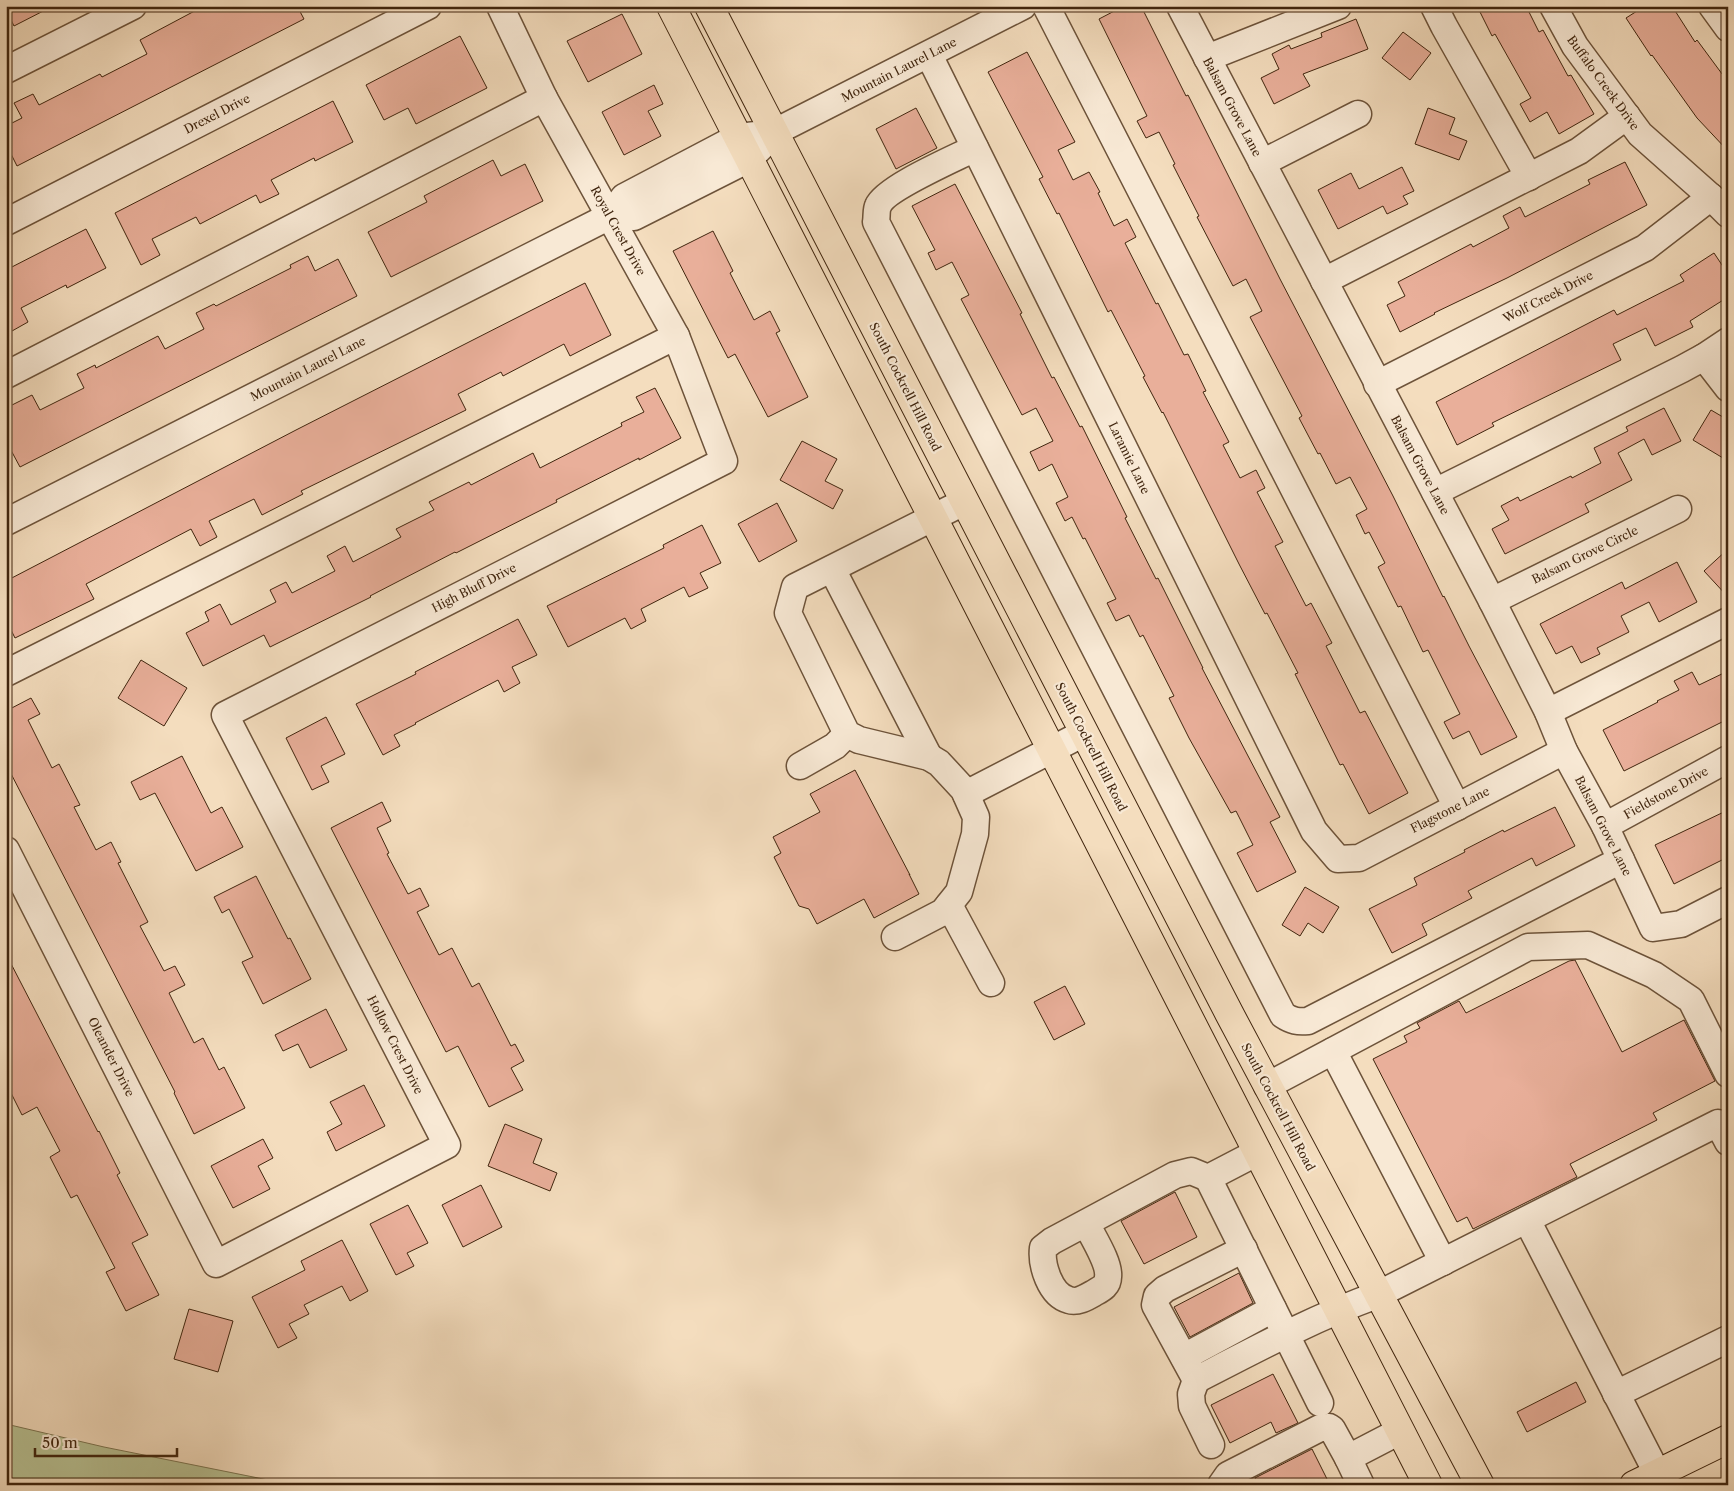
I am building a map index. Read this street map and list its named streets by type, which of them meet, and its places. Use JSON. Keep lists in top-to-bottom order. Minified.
{"streets":{"main road":["South Cockrell Hill Road"],"street":["Mountain Laurel Lane","Buffalo Creek Drive","Balsam Grove Lane","Drexel Drive","Royal Crest Drive","Wolf Creek Drive","Laramie Lane","Balsam Grove Circle","High Bluff Drive","Fieldstone Drive","Flagstone Lane","Hollow Crest Drive","Oleander Drive"]},"crossings":[["Mountain Laurel Lane","Royal Crest Drive"],["Mountain Laurel Lane","South Cockrell Hill Road"],["Mountain Laurel Lane","Laramie Lane"],["Buffalo Creek Drive","Wolf Creek Drive"],["Balsam Grove Lane","Wolf Creek Drive"],["Balsam Grove Lane","Balsam Grove Circle"],["Balsam Grove Lane","Fieldstone Drive"],["Balsam Grove Lane","Flagstone Lane"],["Royal Crest Drive","High Bluff Drive"],["Laramie Lane","Flagstone Lane"],["High Bluff Drive","Hollow Crest Drive"],["Hollow Crest Drive","Oleander Drive"]],"scale_bar":"50 m"}
